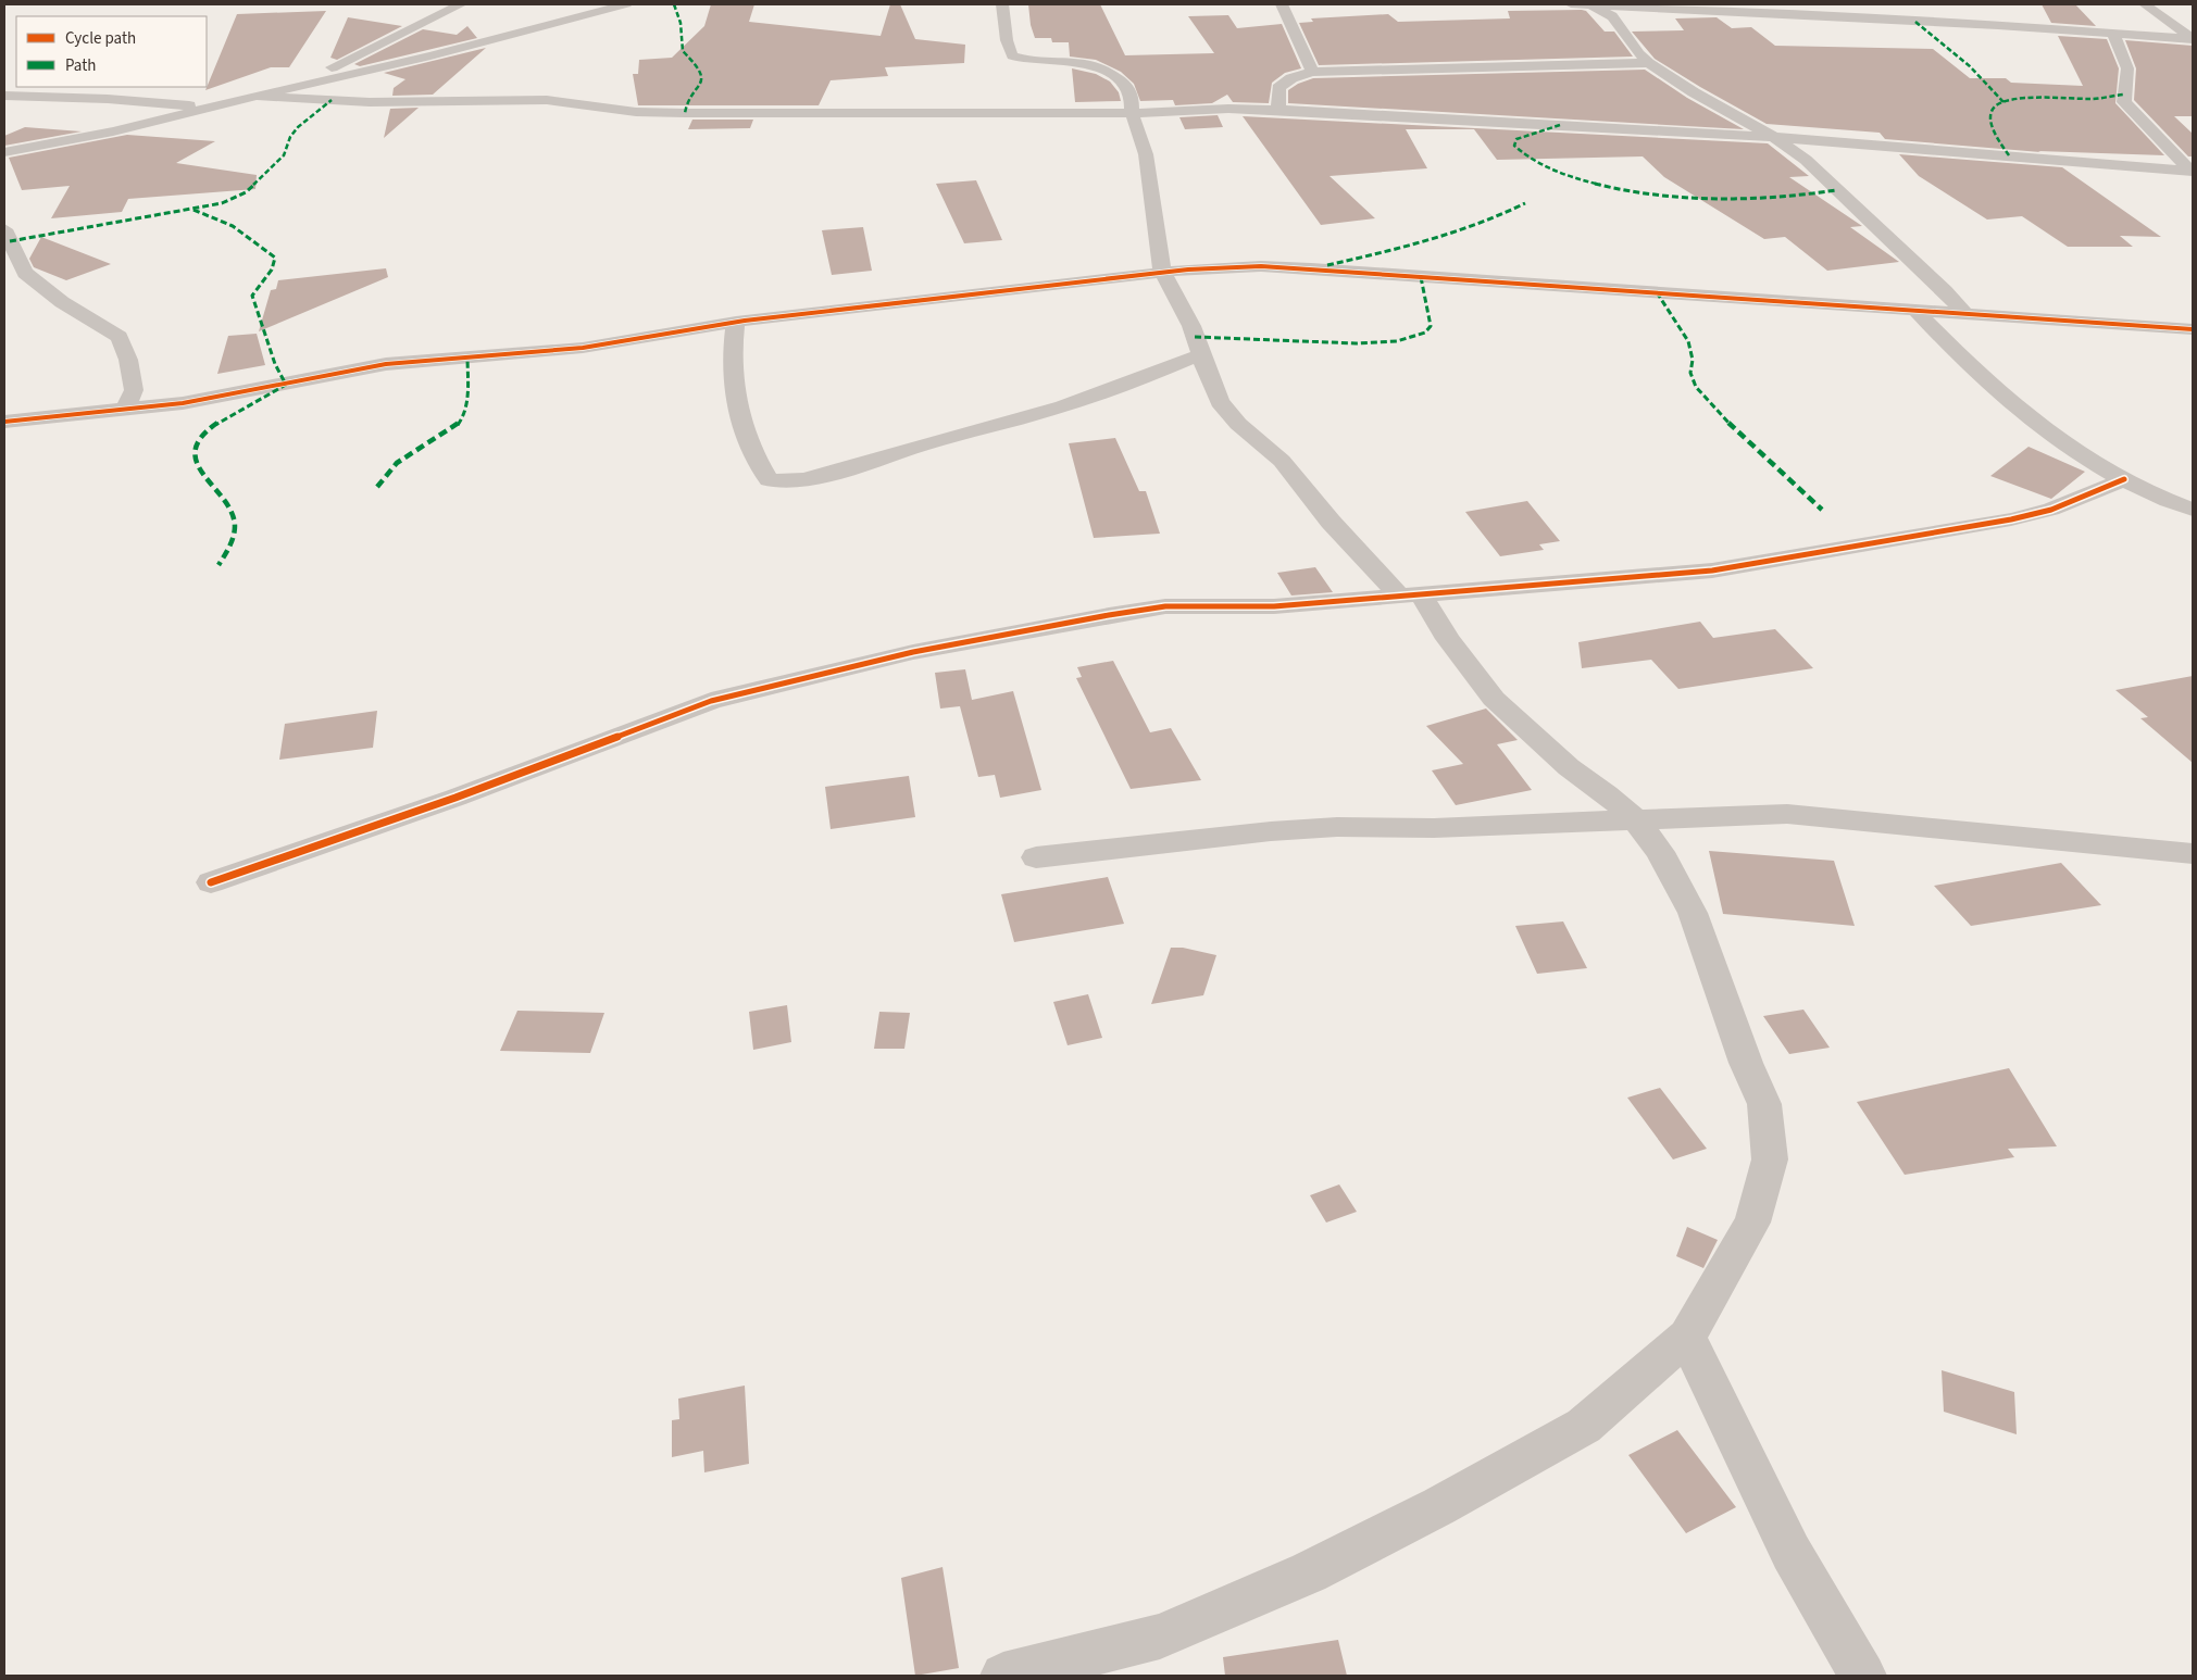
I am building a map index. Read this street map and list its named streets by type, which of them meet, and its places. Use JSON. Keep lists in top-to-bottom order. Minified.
{"legend":["Cycle path","Path"]}
